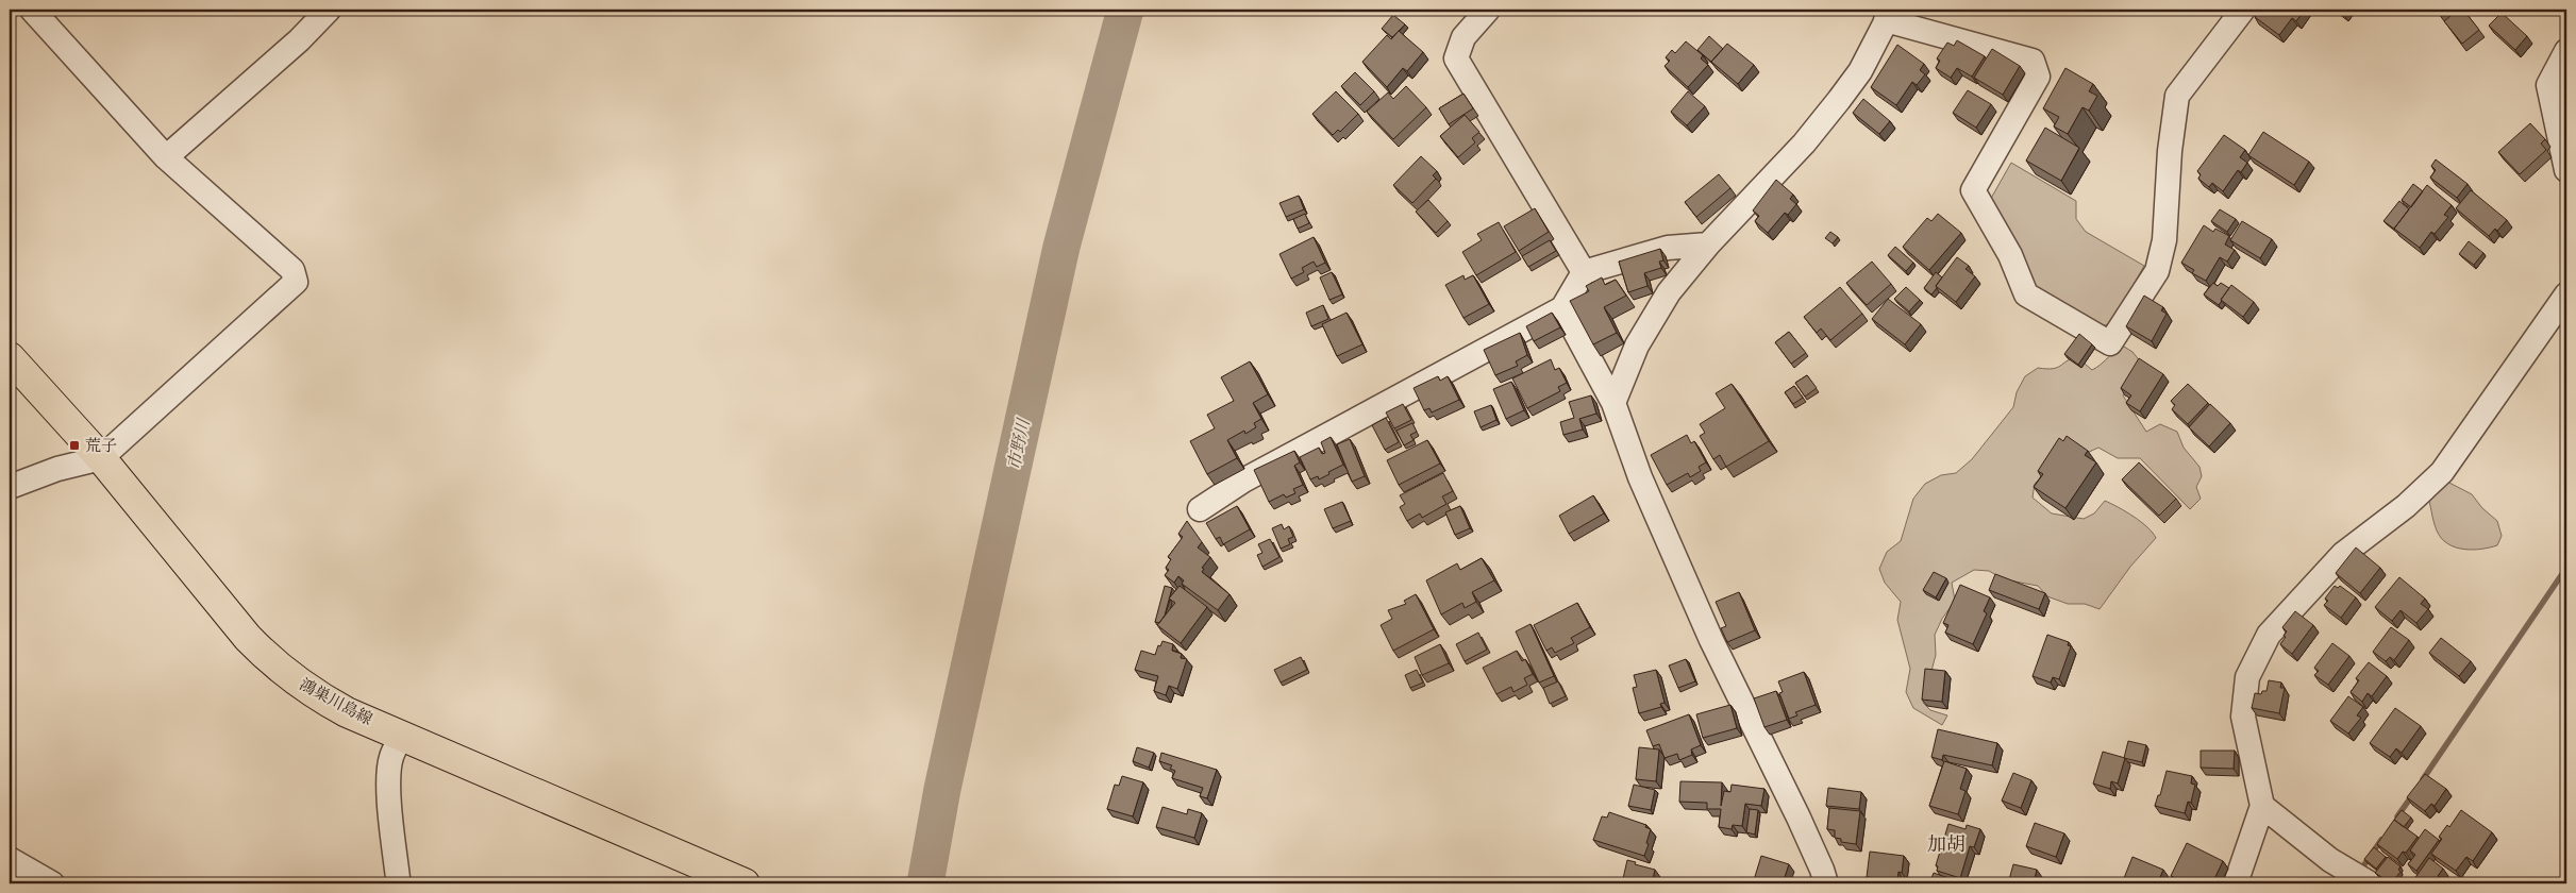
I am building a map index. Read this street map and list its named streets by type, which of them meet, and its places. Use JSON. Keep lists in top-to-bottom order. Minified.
{"streets":{"main road":["鴻巣川島線"]},"districts":["加胡"],"water":["市野川"],"places":{"transit":["荒子"]}}
